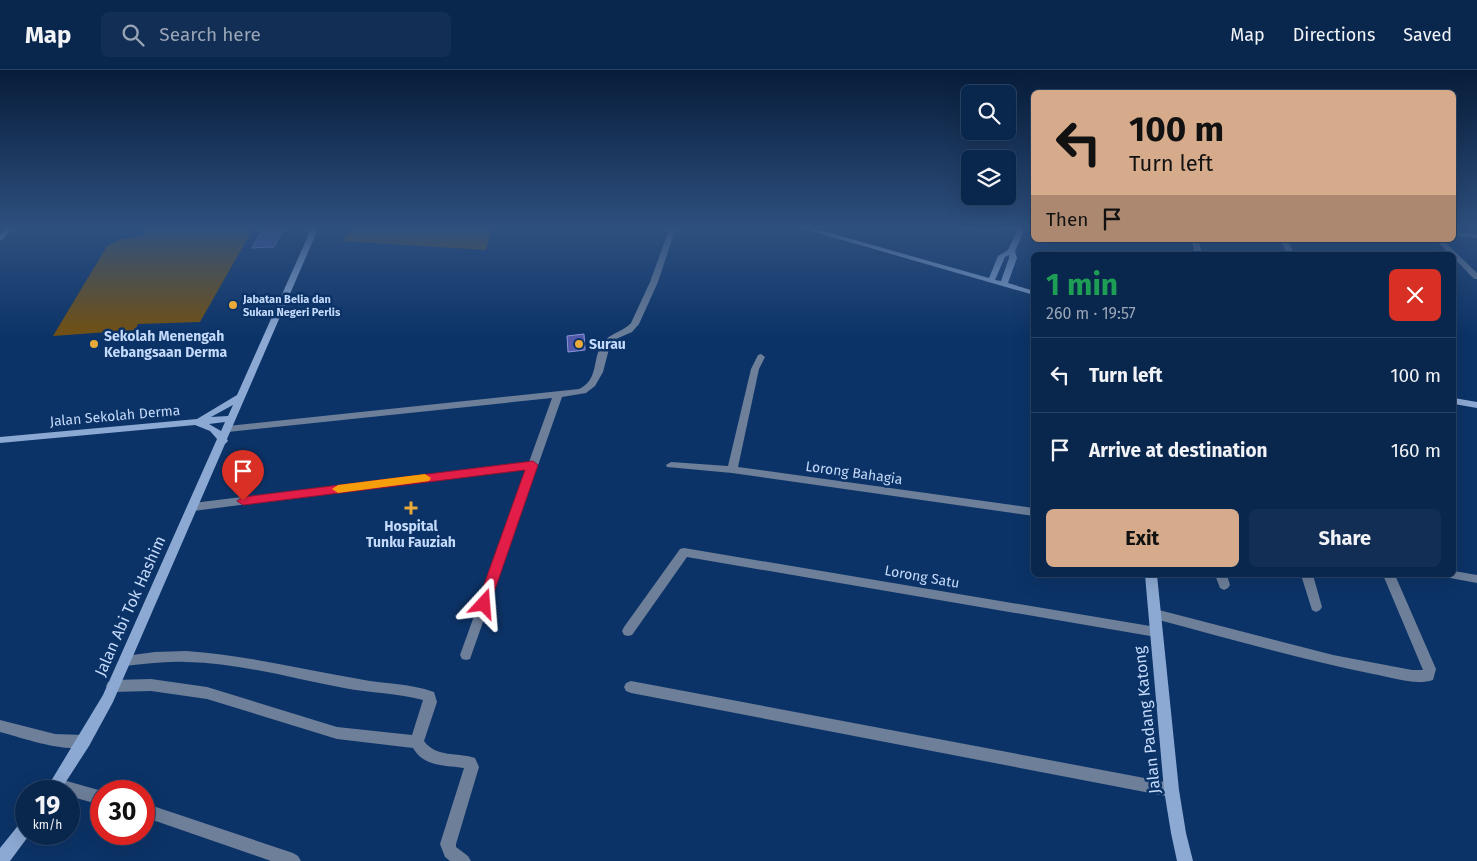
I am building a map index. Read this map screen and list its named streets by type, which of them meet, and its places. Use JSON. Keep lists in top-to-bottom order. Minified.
{"streets":{"main road":["Jalan Sekolah Derma","Jalan Abi Tok Hashim","Jalan Padang Katong"],"street":["Lorong Bahagia","Lorong Satu"]},"crossings":[["Jalan Sekolah Derma","Jalan Abi Tok Hashim"],["Lorong Satu","Jalan Padang Katong"]],"places":{"other":["Jabatan Belia dan Sukan Negeri Perlis","Sekolah Menengah Kebangsaan Derma","Surau"],"health":["Hospital Tunku Fauziah"]},"page":{"header":"Map","search":"Search here","nav":["Map","Directions","Saved"],"turn":["100 m","Turn left"],"then":"Then","heading":["1 min","260 m · 19:57"],"list":[{"name":"Turn left","value":"100 m"},{"name":"Arrive at destination","value":"160 m"}],"buttons":["Exit","Share"],"speed":"19 km/h","limit":"30"}}
